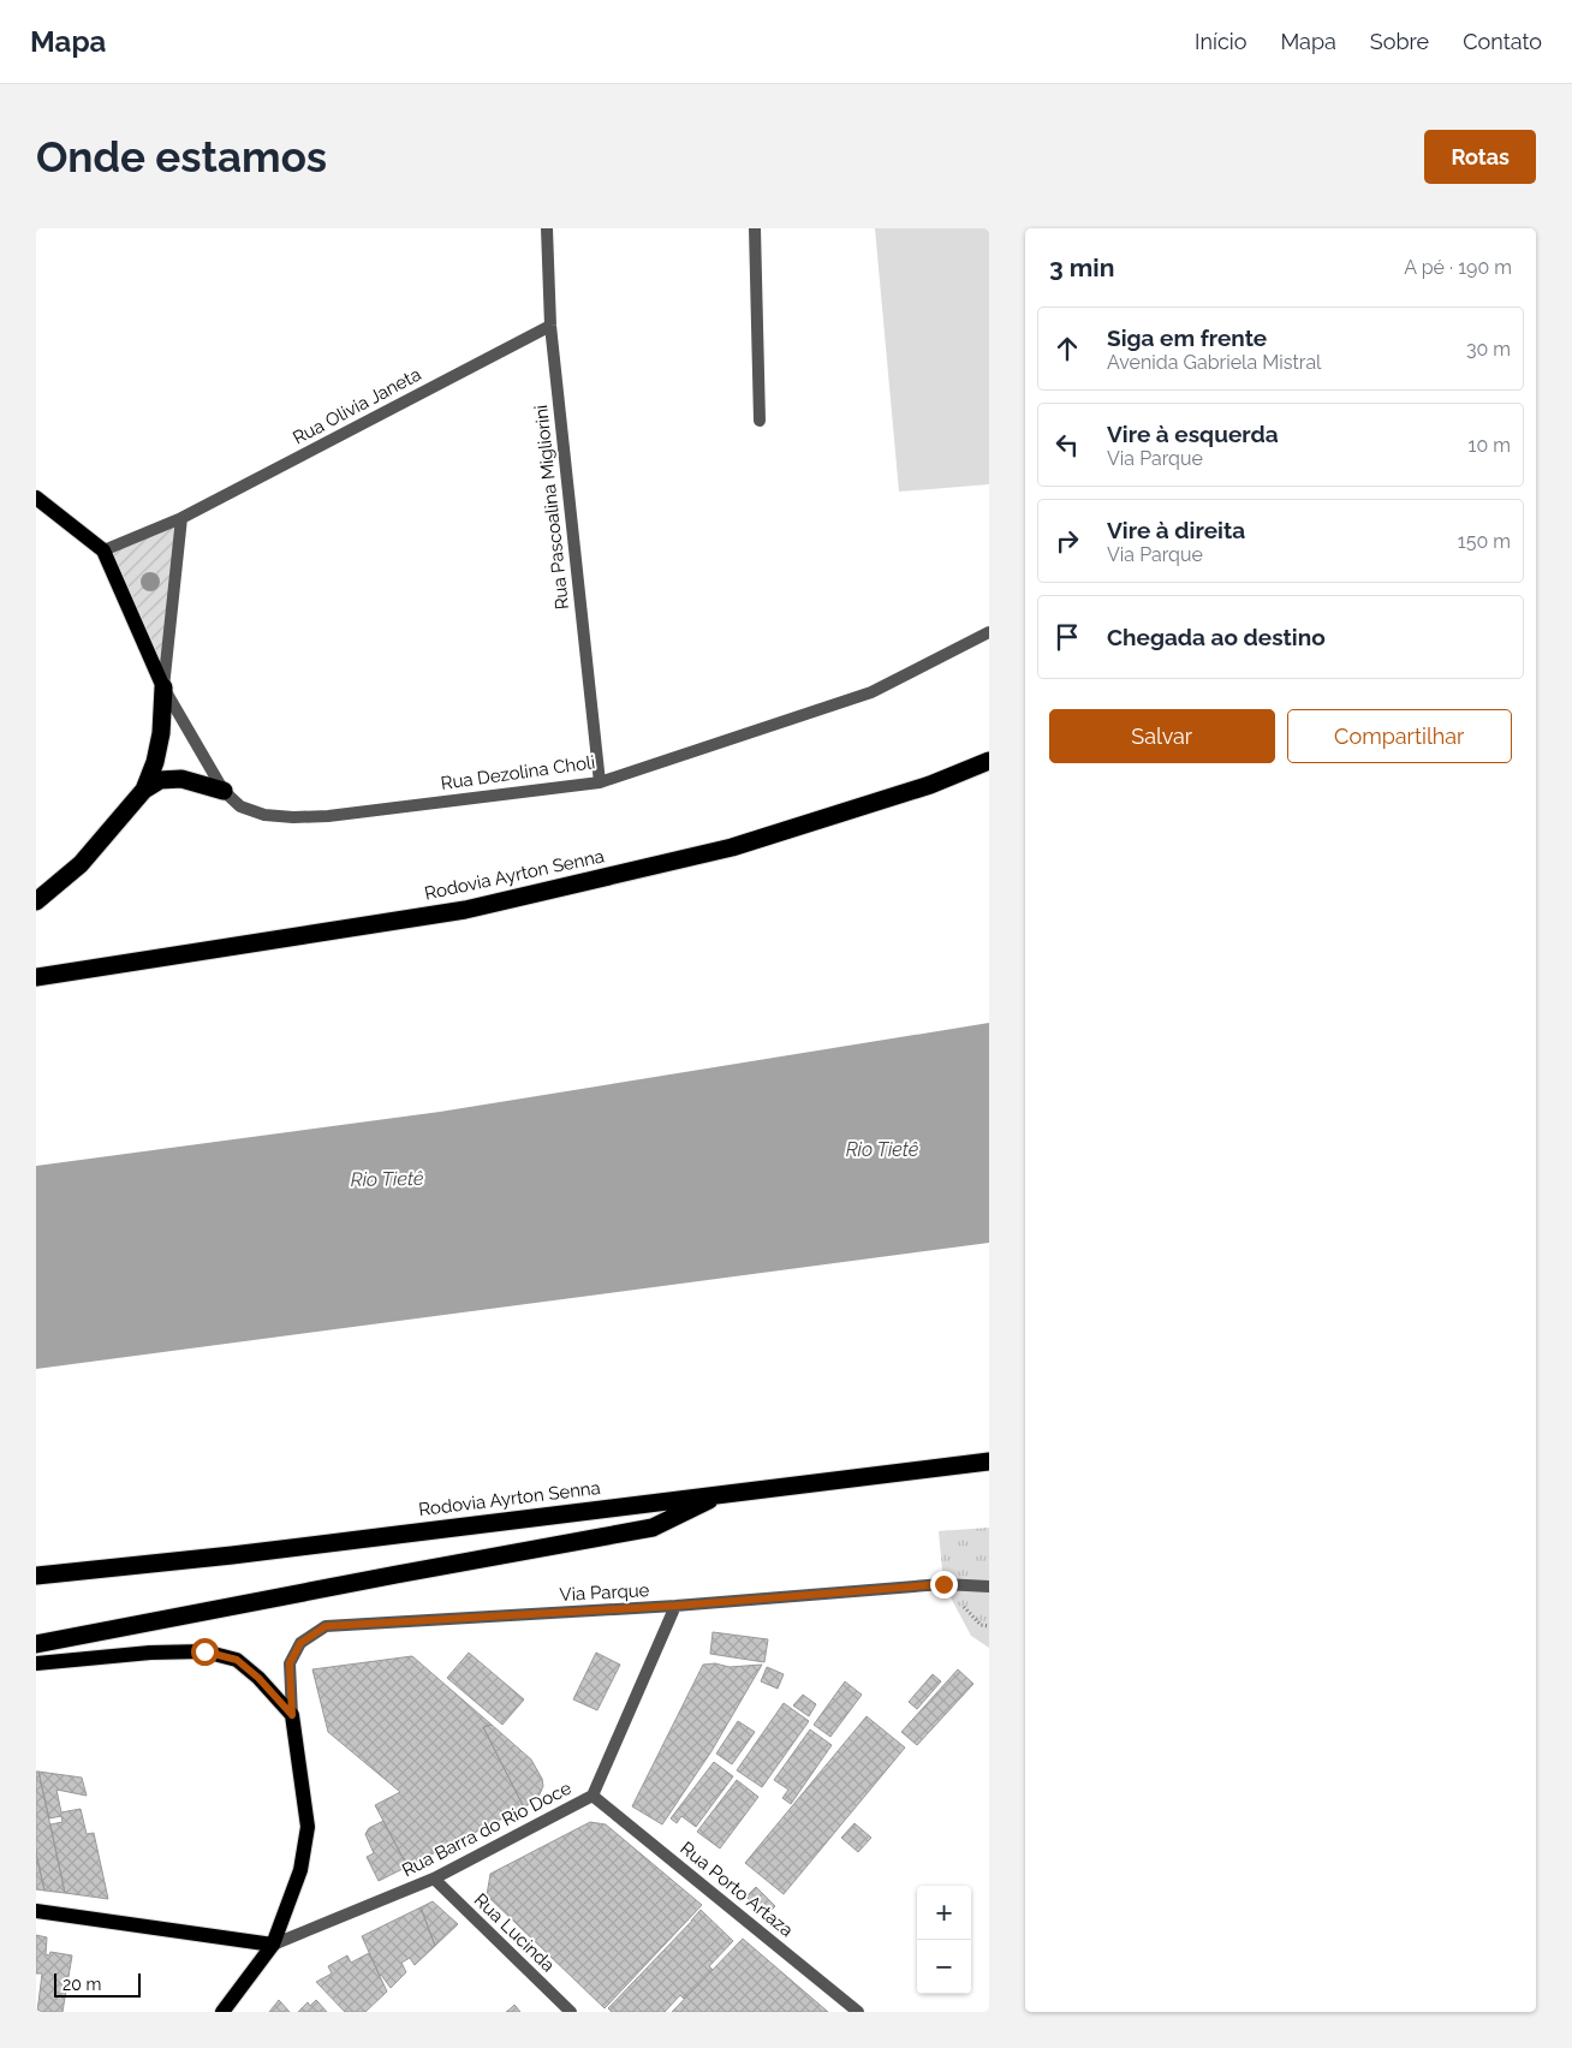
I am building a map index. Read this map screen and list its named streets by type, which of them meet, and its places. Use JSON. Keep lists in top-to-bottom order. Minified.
{"streets":{"highway":["Rodovia Ayrton Senna"],"street":["Rua Olivia Janeta","Rua Pascoalina Migliorini","Rua Dezolina Choli","Via Parque","Rua Barra do Rio Doce","Rua Porto Artaza","Rua Lucinda"]},"crossings":[["Rua Olivia Janeta","Rua Pascoalina Migliorini"],["Rua Pascoalina Migliorini","Rua Dezolina Choli"],["Via Parque","Rua Barra do Rio Doce"],["Rua Barra do Rio Doce","Rua Porto Artaza"],["Rua Barra do Rio Doce","Rua Lucinda"]],"water":["Rio Tietê"],"scale_bar":"20 m","page":{"header":"Mapa","nav":["Início","Mapa","Sobre","Contato"],"buttons":["Rotas",["Salvar","Compartilhar"]],"title":"Onde estamos","heading":["3 min","A pé · 190 m"],"list":[["Siga em frente","Avenida Gabriela Mistral","30 m"],["Vire à esquerda","Via Parque","10 m"],["Vire à direita","Via Parque","150 m"],"Chegada ao destino"],"map_buttons":["+","−"],"scale":"20 m"}}
